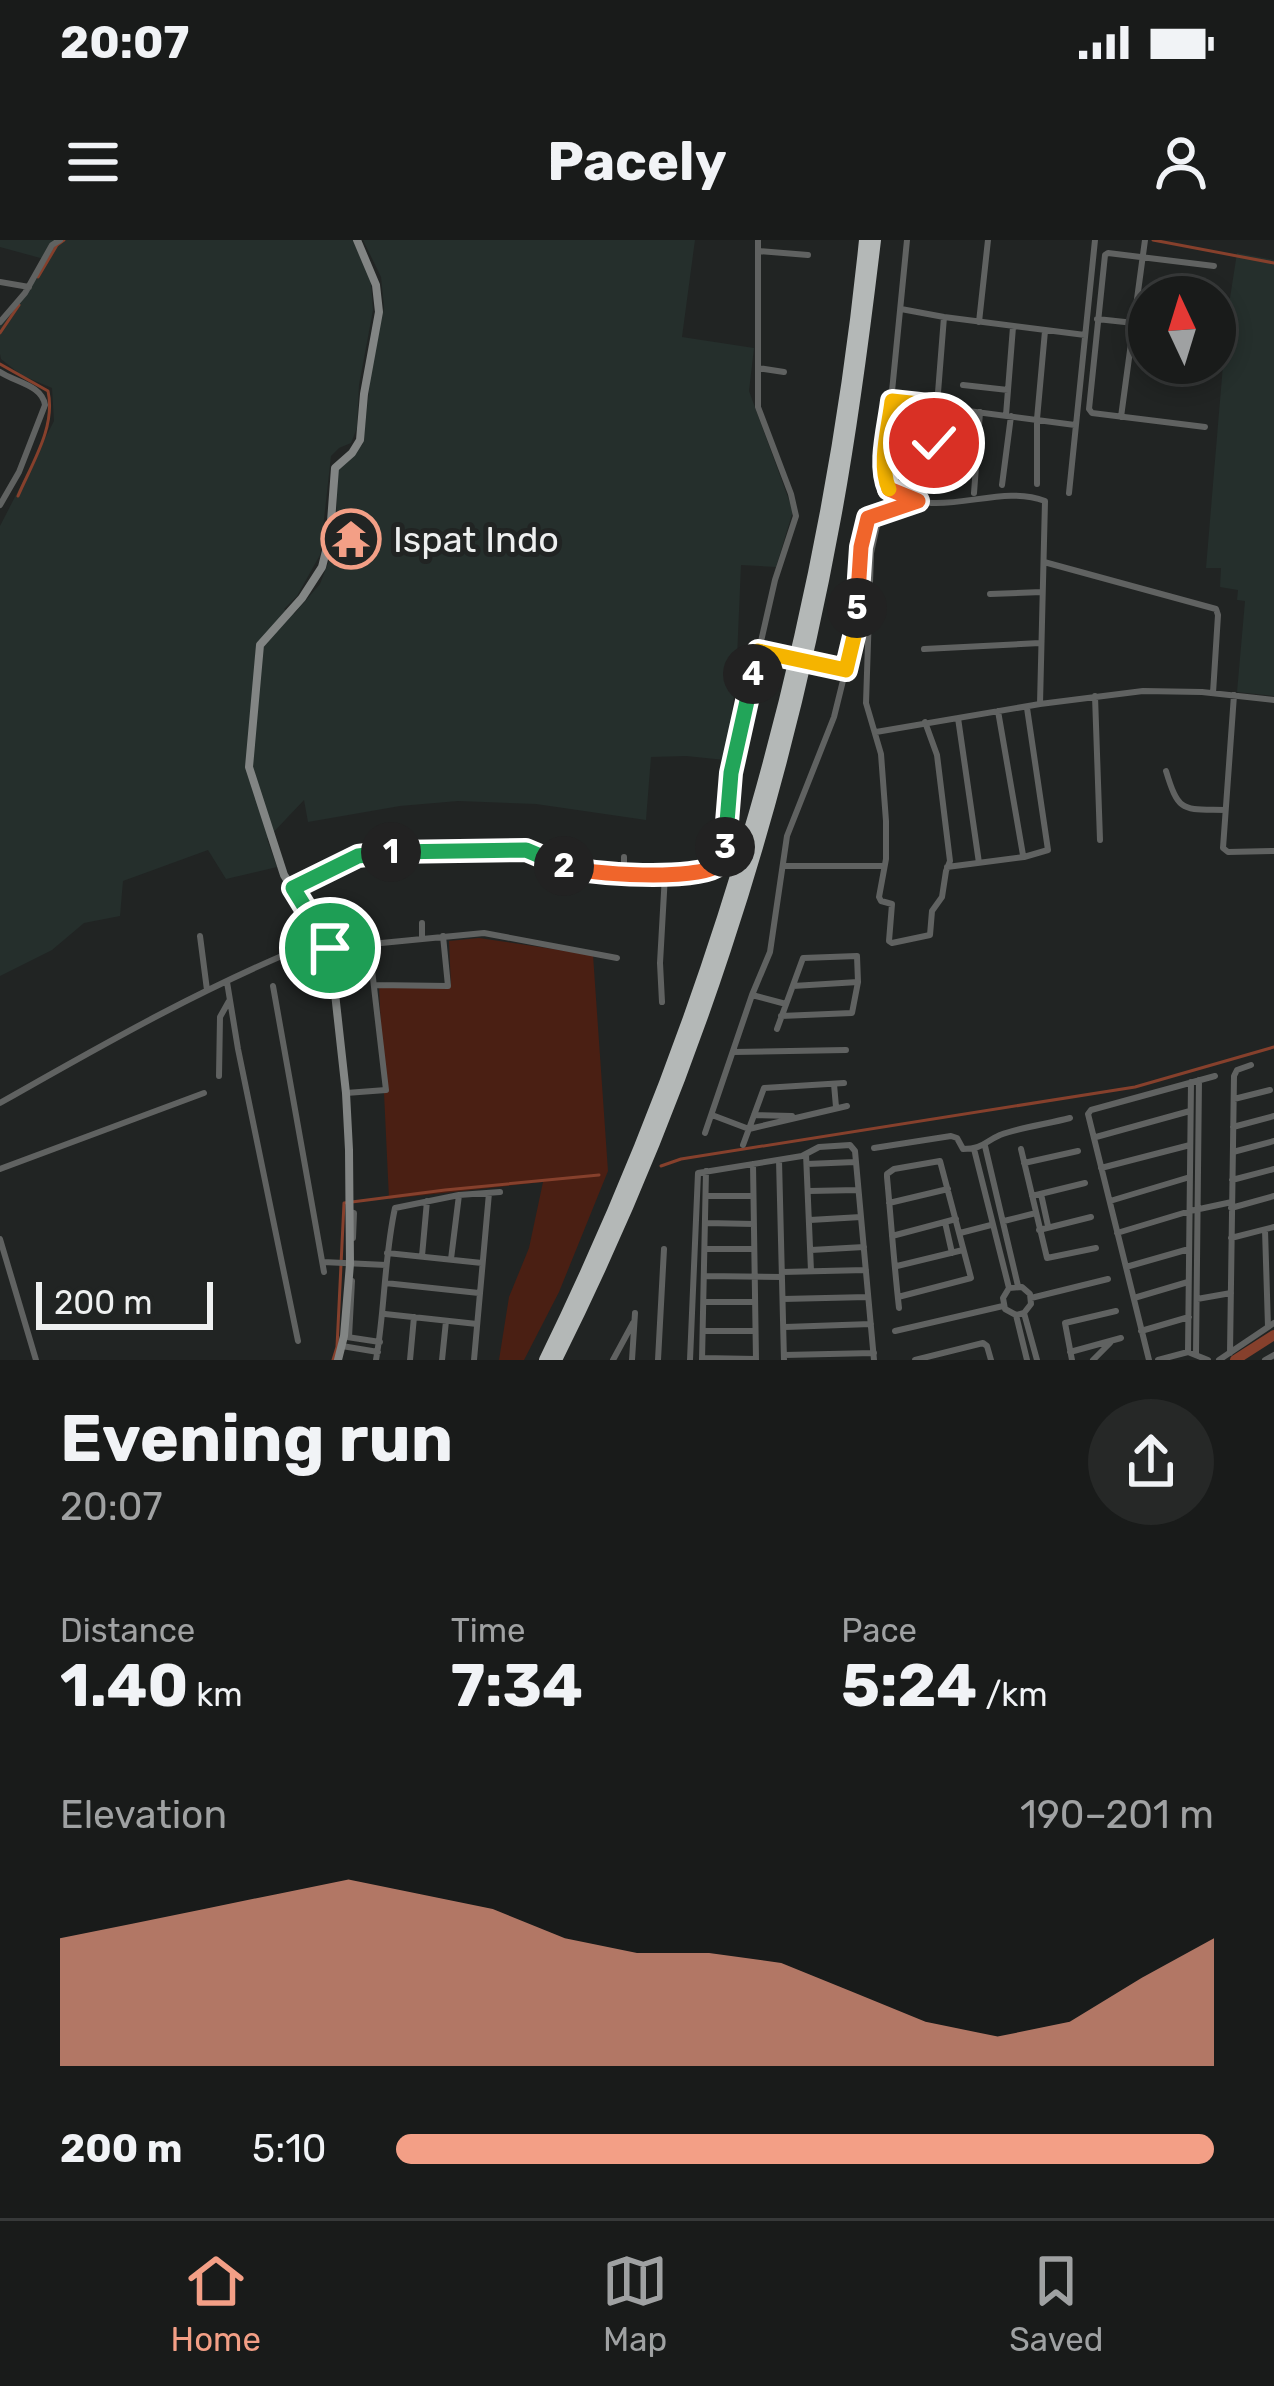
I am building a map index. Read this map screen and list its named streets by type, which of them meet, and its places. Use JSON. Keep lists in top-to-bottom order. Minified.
{"places":{"temple":["Ispat Indo"]},"scale_bar":"200 m","north":"top","page":{"status":"20:07","header":"Pacely","pins":["5","4","3","1","2"],"scale":"200 m","heading":["Evening run","20:07"],"stats":[["Distance","1.40 km"],["Time","7:34"],["Pace","5:24 /km"]],"chart":["Elevation","190–201 m"],"list":[{"name":"200 m","note":"5:10"}],"tabs":["Home","Map","Saved"]}}
